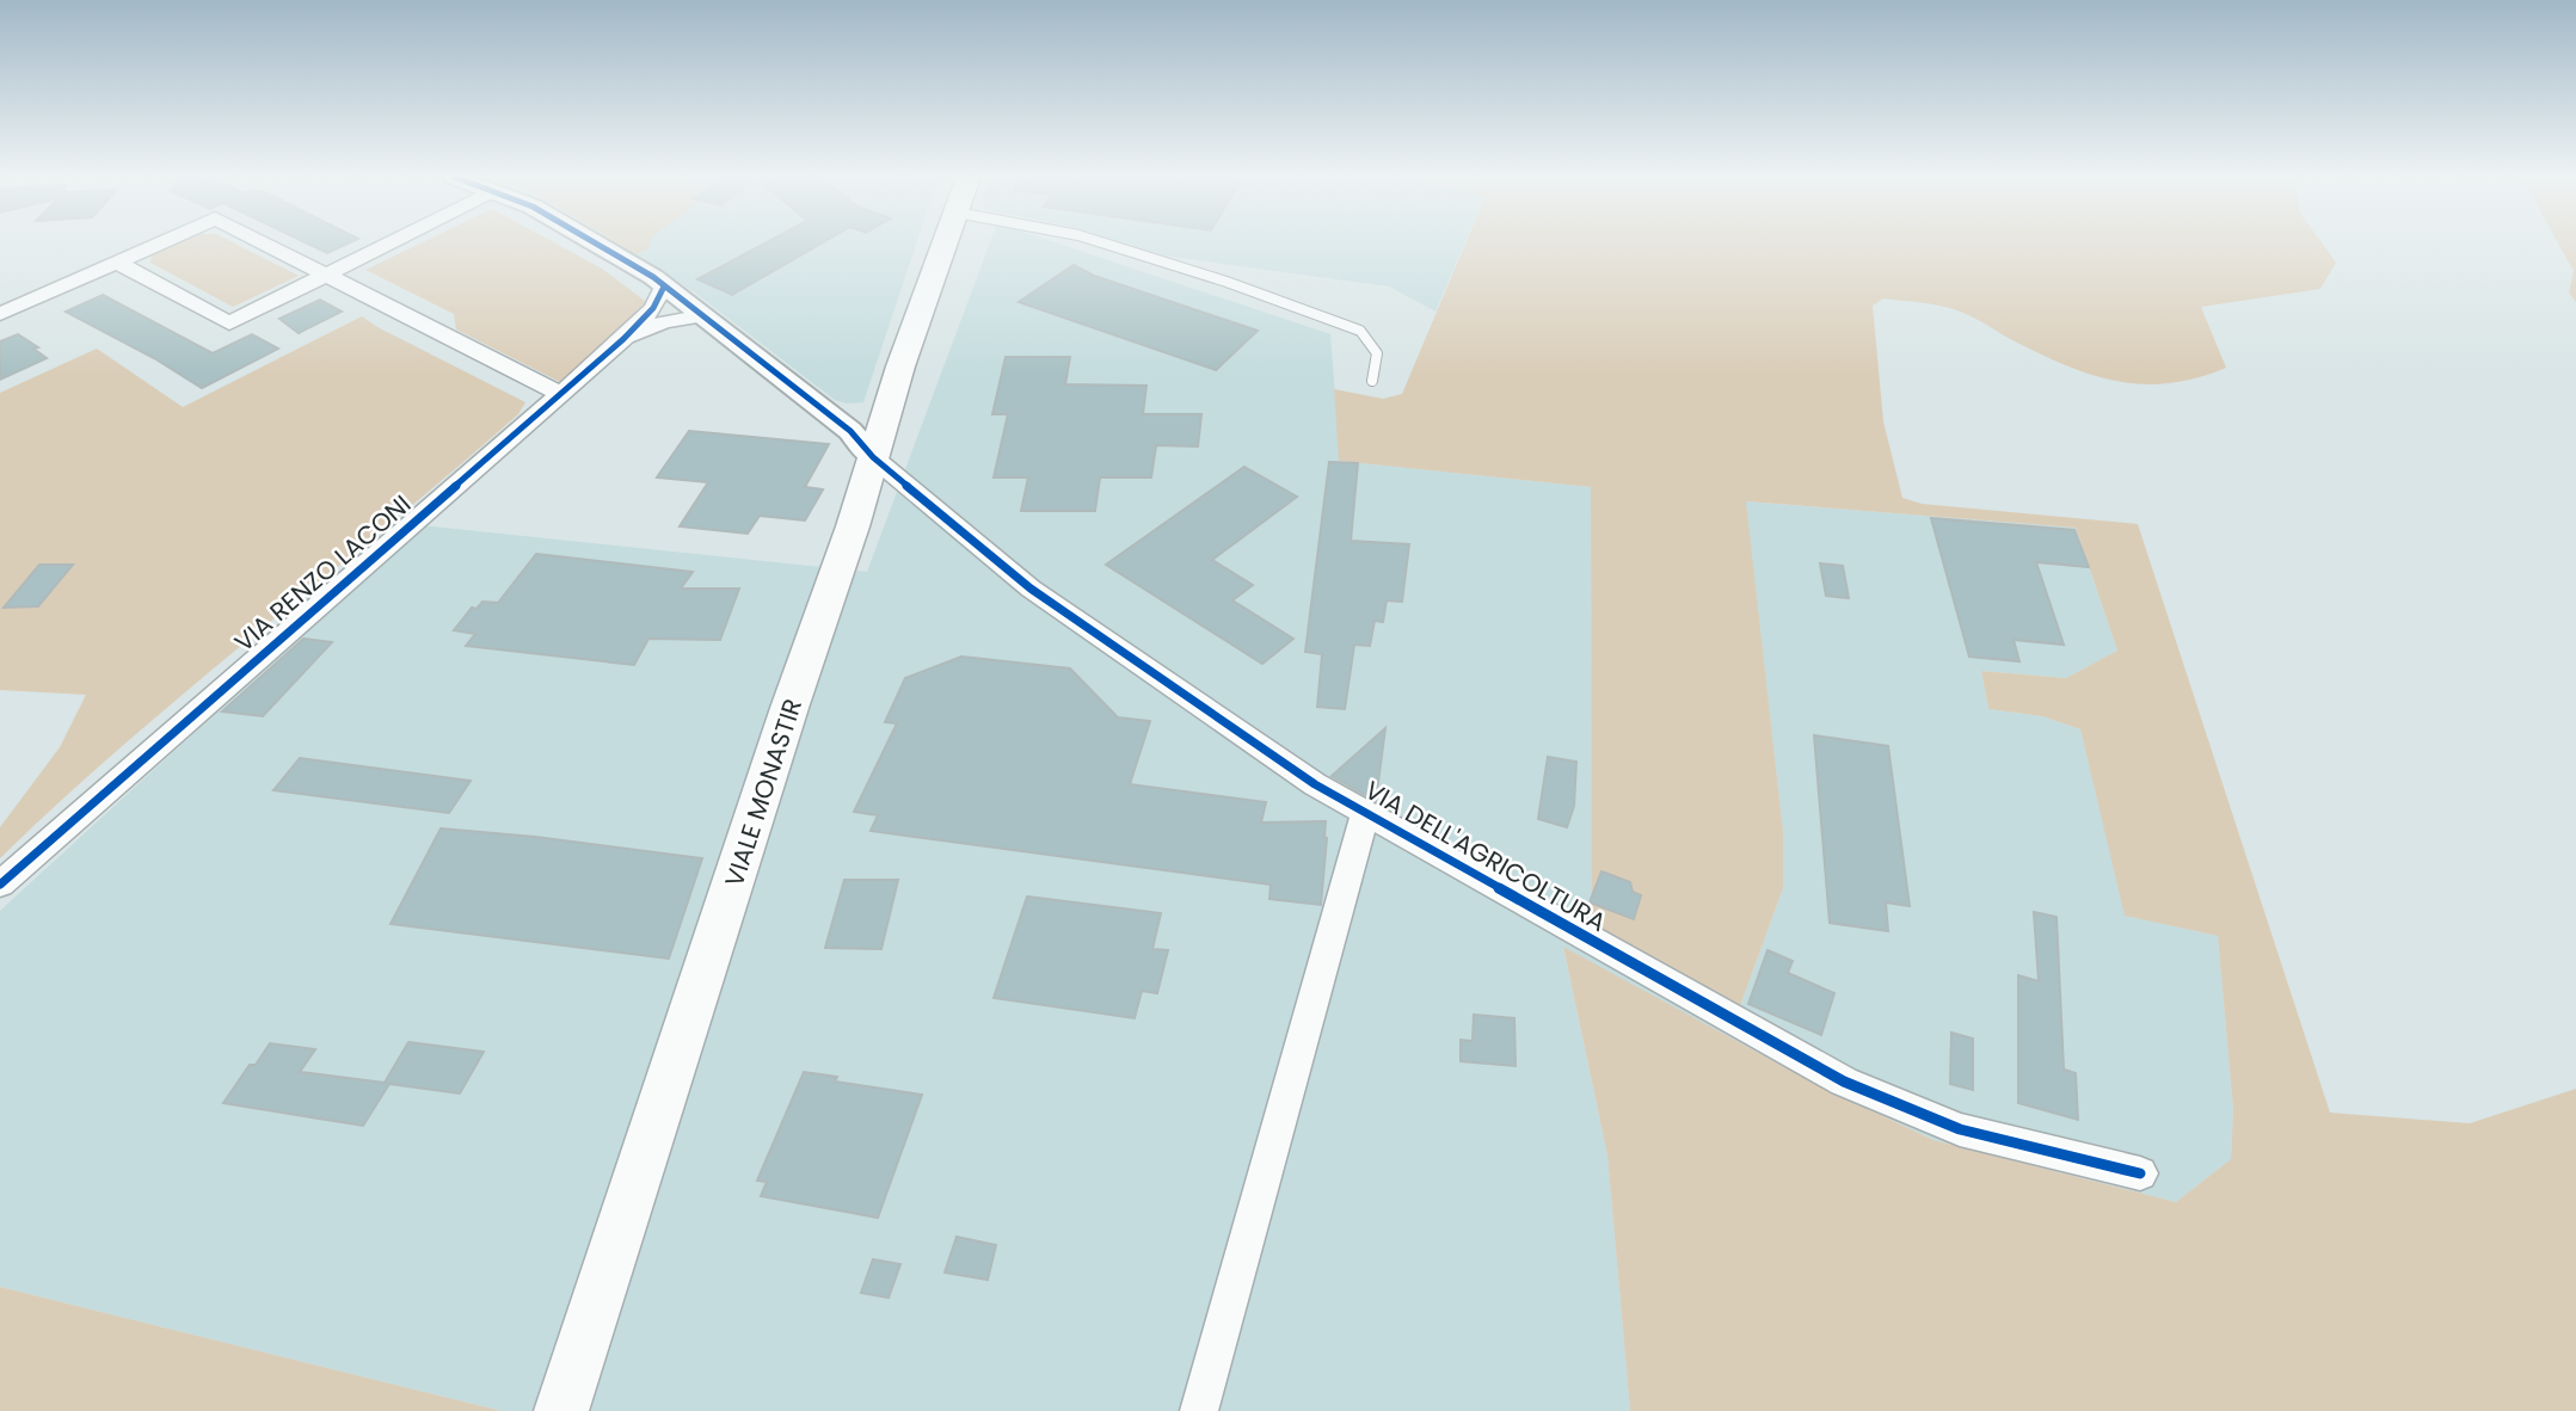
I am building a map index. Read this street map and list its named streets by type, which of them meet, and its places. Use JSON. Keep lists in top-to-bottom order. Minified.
{"streets":{"main road":["VIALE MONASTIR"],"street":["VIA RENZO LACONI","VIA DELL'AGRICOLTURA"]},"crossings":[["VIALE MONASTIR","VIA DELL'AGRICOLTURA"]]}
